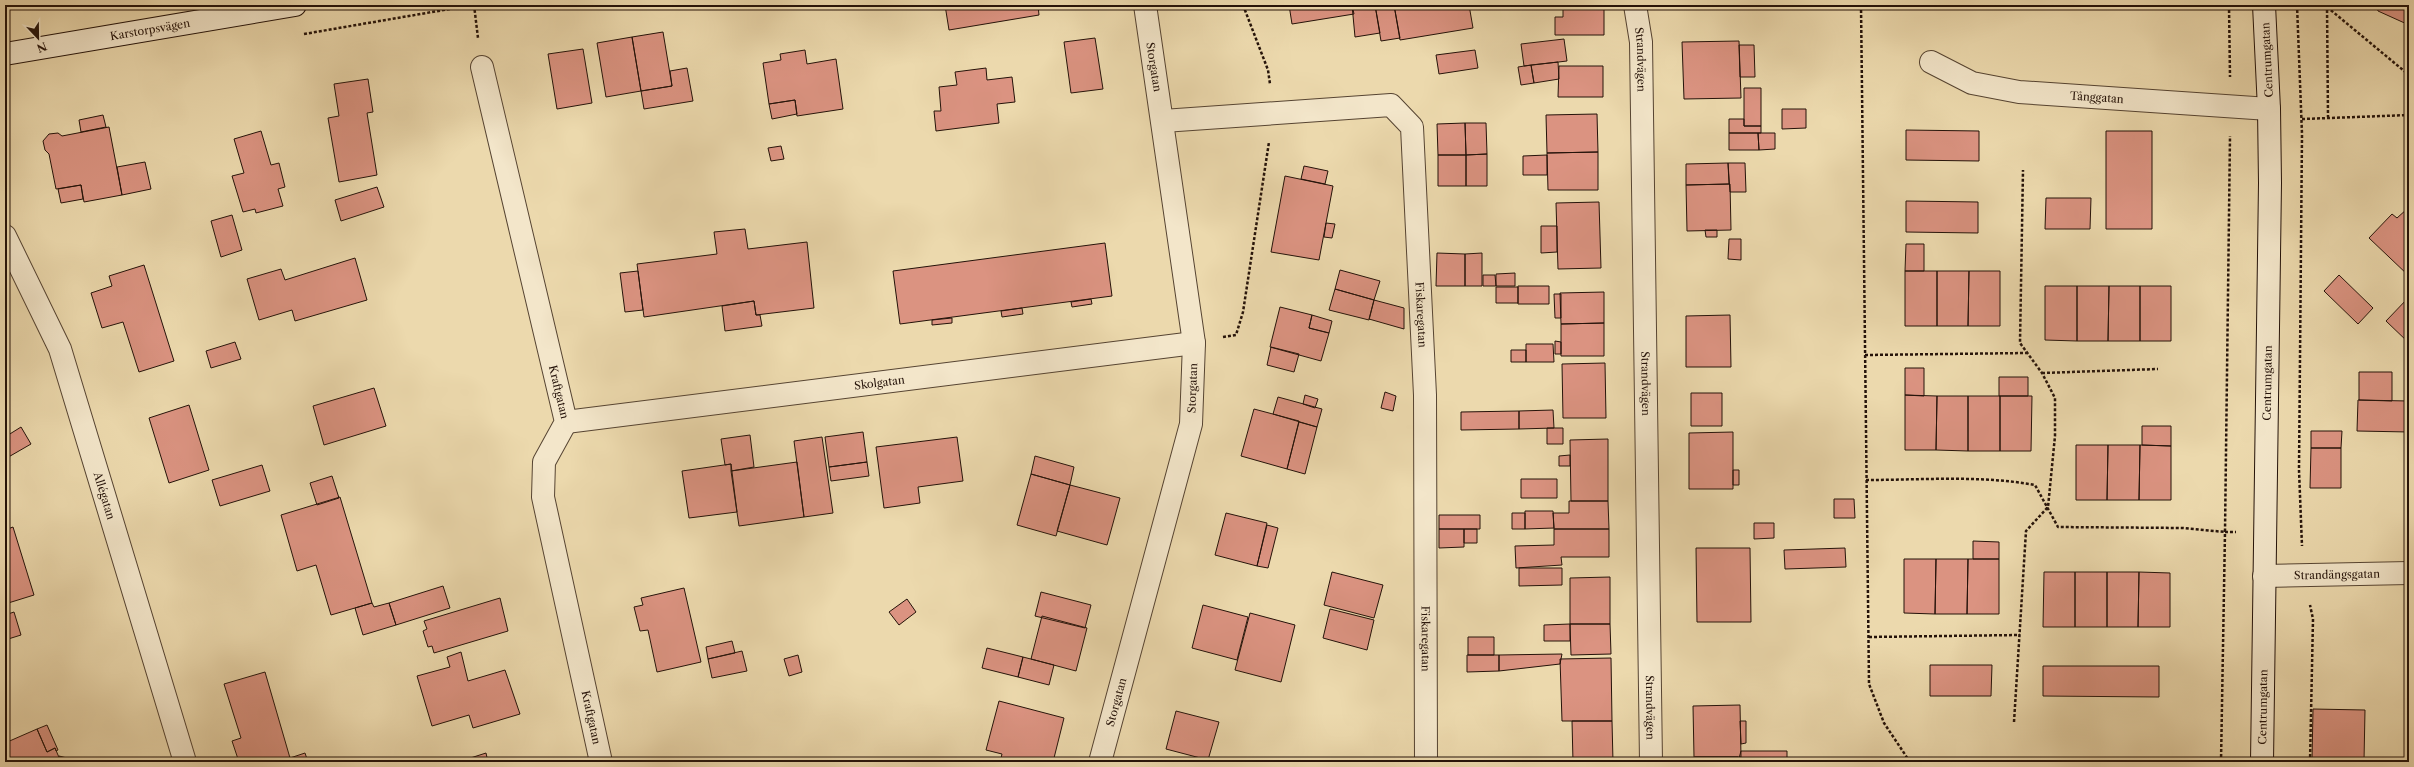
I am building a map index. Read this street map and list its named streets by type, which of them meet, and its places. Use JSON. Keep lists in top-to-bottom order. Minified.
{"streets":{"street":["Karstorpsvägen","Strandvägen","Centrumgatan","Storgatan","Tånggatan","Fiskaregatan","Skolgatan","Kraftgatan","Allégatan","Strandängsgatan"]},"crossings":[["Centrumgatan","Tånggatan"],["Centrumgatan","Strandängsgatan"],["Storgatan","Fiskaregatan"],["Storgatan","Skolgatan"],["Skolgatan","Kraftgatan"]],"north":"bottom"}
